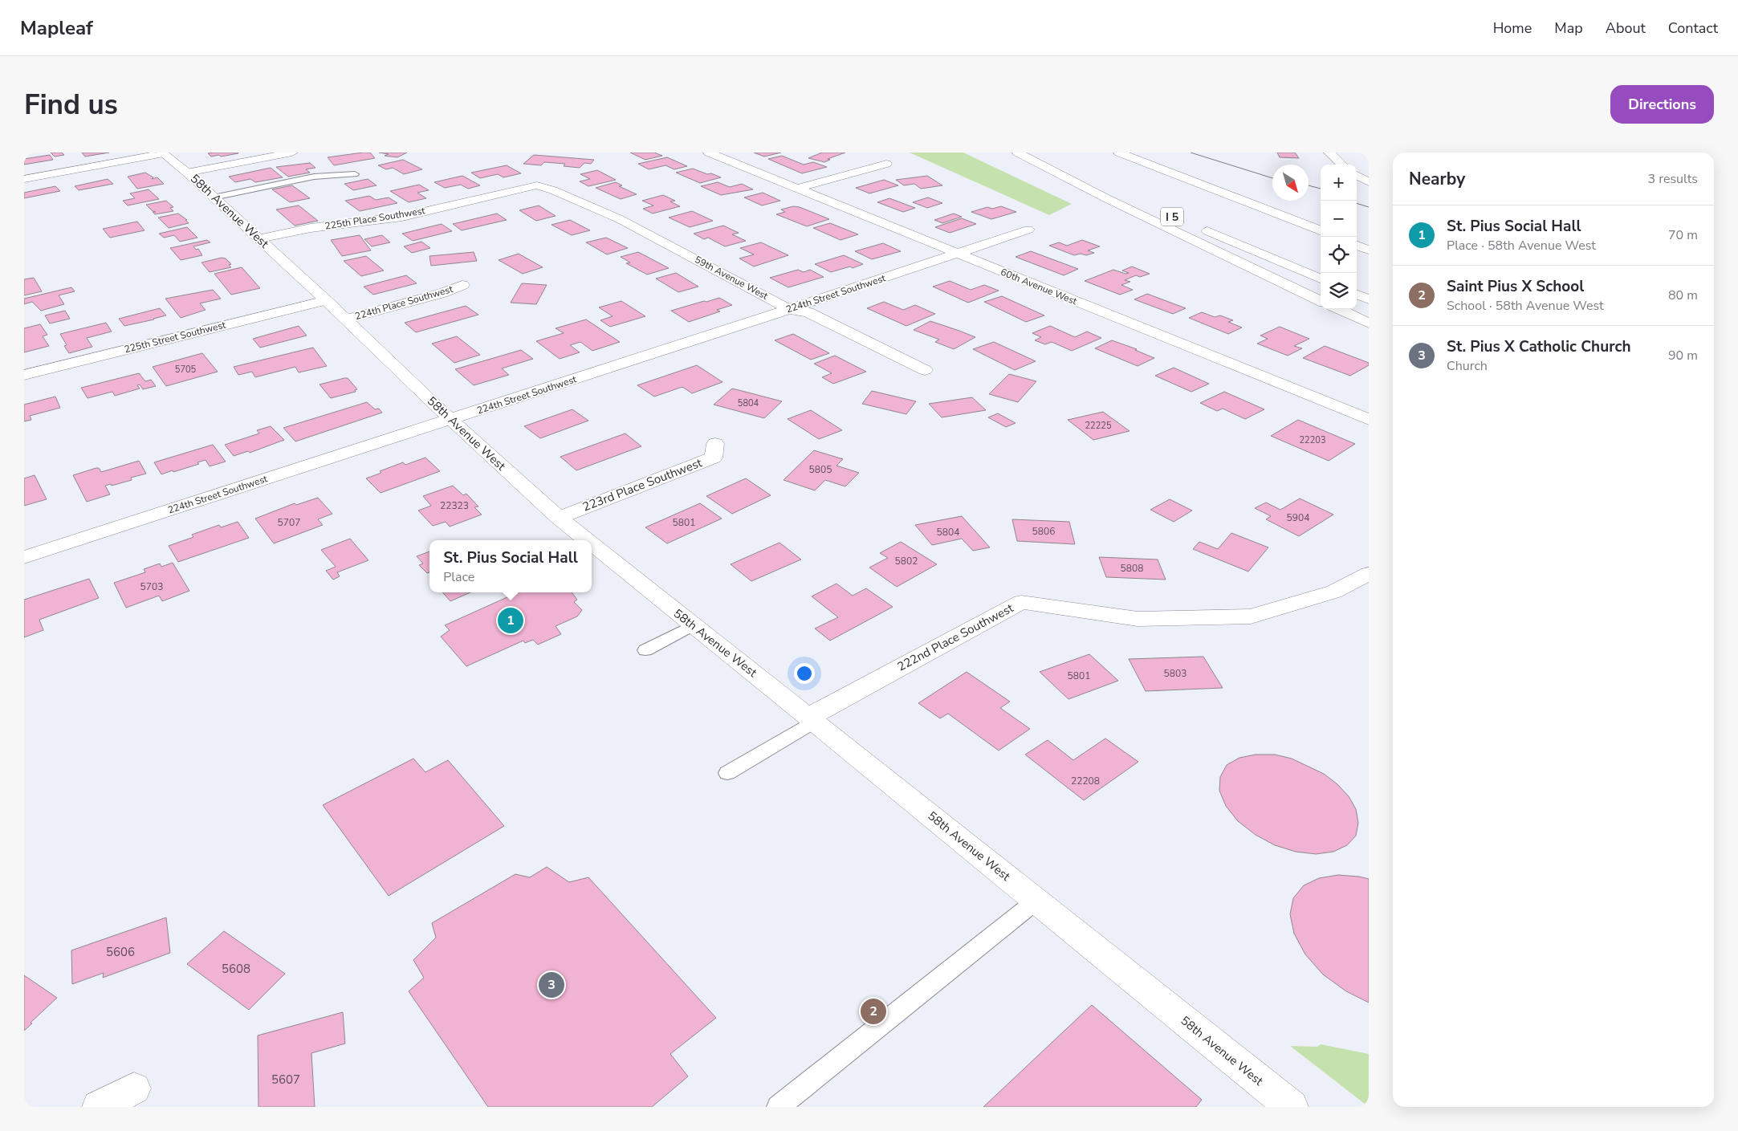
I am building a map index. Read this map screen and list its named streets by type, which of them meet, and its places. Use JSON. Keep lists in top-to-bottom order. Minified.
{"streets":{"main road":["58th Avenue West","I 5","225th Place Southwest","59th Avenue West","60th Avenue West","224th Street Southwest","224th Place Southwest","225th Street Southwest","223rd Place Southwest","222nd Place Southwest"]},"crossings":[["58th Avenue West","225th Place Southwest"],["58th Avenue West","224th Street Southwest"],["58th Avenue West","224th Place Southwest"],["58th Avenue West","225th Street Southwest"],["58th Avenue West","223rd Place Southwest"],["58th Avenue West","222nd Place Southwest"],["225th Place Southwest","59th Avenue West"],["59th Avenue West","224th Street Southwest"],["60th Avenue West","224th Street Southwest"]],"house_numbers":["5705","5804","22225","22203","5805","22323","5904","5707","5801","5806","5804","5802","5808","5703","5803","5801","22208","5606","5608","5607"],"north":"bottom right","page":{"header":"Mapleaf","nav":["Home","Map","About","Contact"],"buttons":"Directions","title":"Find us","heading":["Nearby","3 results"],"map_buttons":["+","−"],"list":[{"mark":"1","name":"St. Pius Social Hall","note":"Place · 58th Avenue West","value":"70 m"},{"mark":"2","name":"Saint Pius X School","note":"School · 58th Avenue West","value":"80 m"},{"mark":"3","name":"St. Pius X Catholic Church","note":"Church","value":"90 m"}],"popup":["St. Pius Social Hall","Place"],"pins":["1","3","2"]}}
